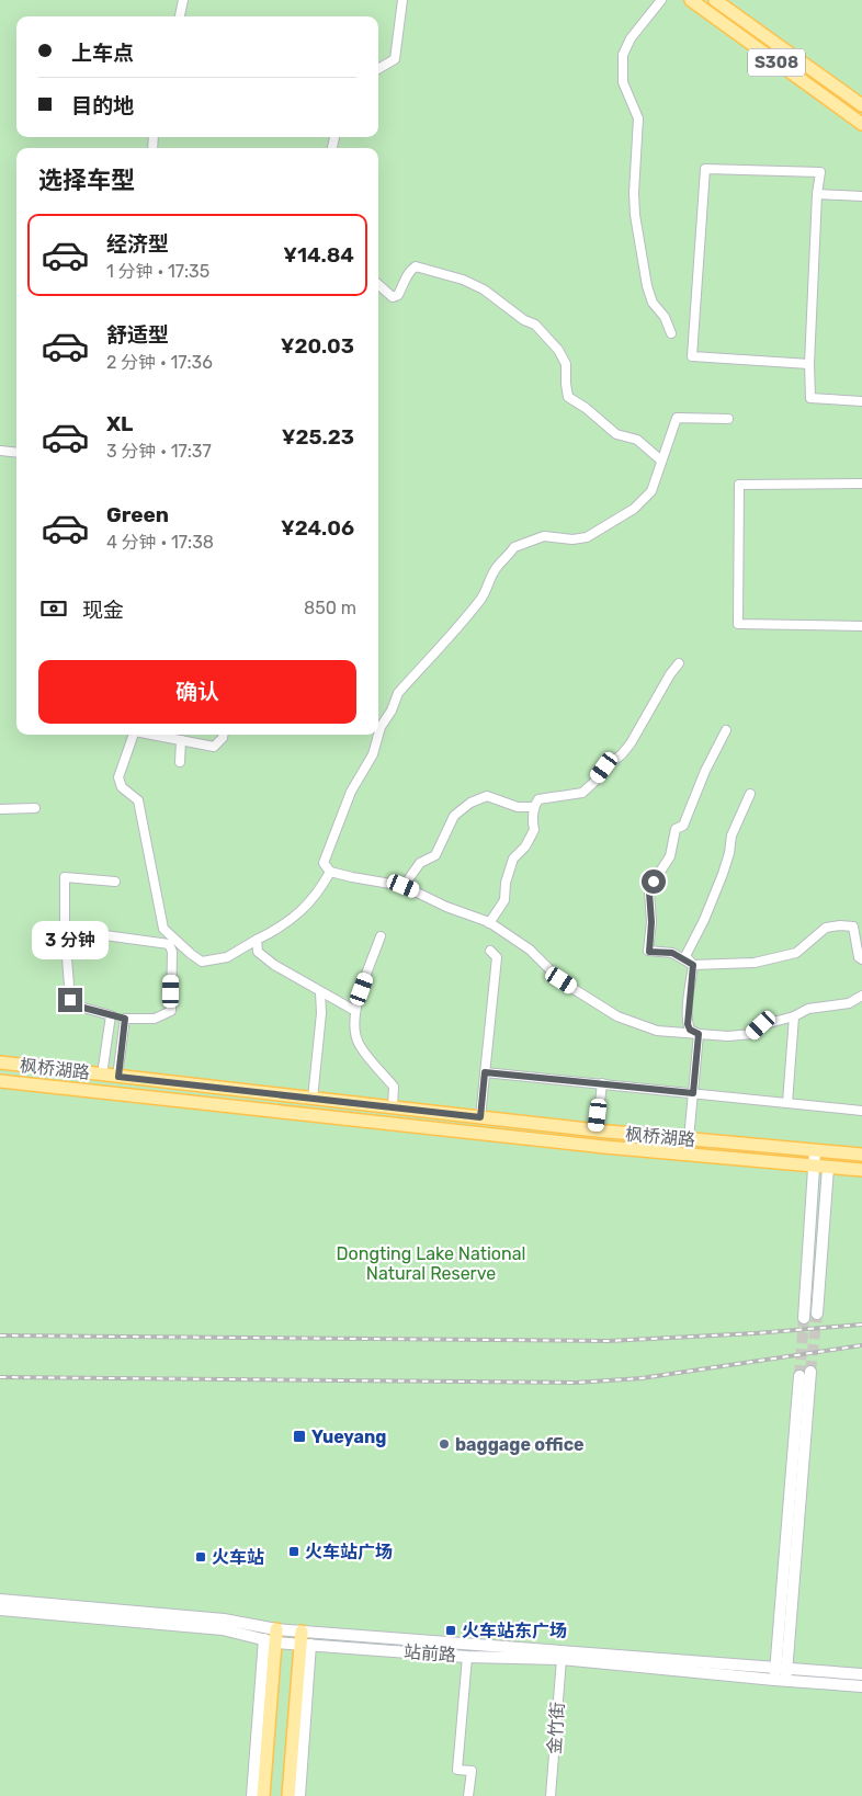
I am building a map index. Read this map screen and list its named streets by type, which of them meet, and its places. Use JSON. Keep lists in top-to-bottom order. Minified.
{"streets":{"main road":["S308","枫桥湖路","站前路"],"street":["金竹街"]},"crossings":[["站前路","金竹街"]],"parks":["Dongting Lake National Natural Reserve"],"places":{"transit":["Yueyang","火车站广场","火车站","火车站东广场"],"other":["baggage office"]},"page":{"banner":["上车点","目的地"],"heading":"选择车型","list":[{"name":"经济型","note":"1 分钟 · 17:35","value":"¥14.84"},{"name":"舒适型","note":"2 分钟 · 17:36","value":"¥20.03"},{"name":"XL","note":"3 分钟 · 17:37","value":"¥25.23"},{"name":"Green","note":"4 分钟 · 17:38","value":"¥24.06"}],"pay":["现金","850 m"],"buttons":"确认","bubble":"3 分钟"}}
